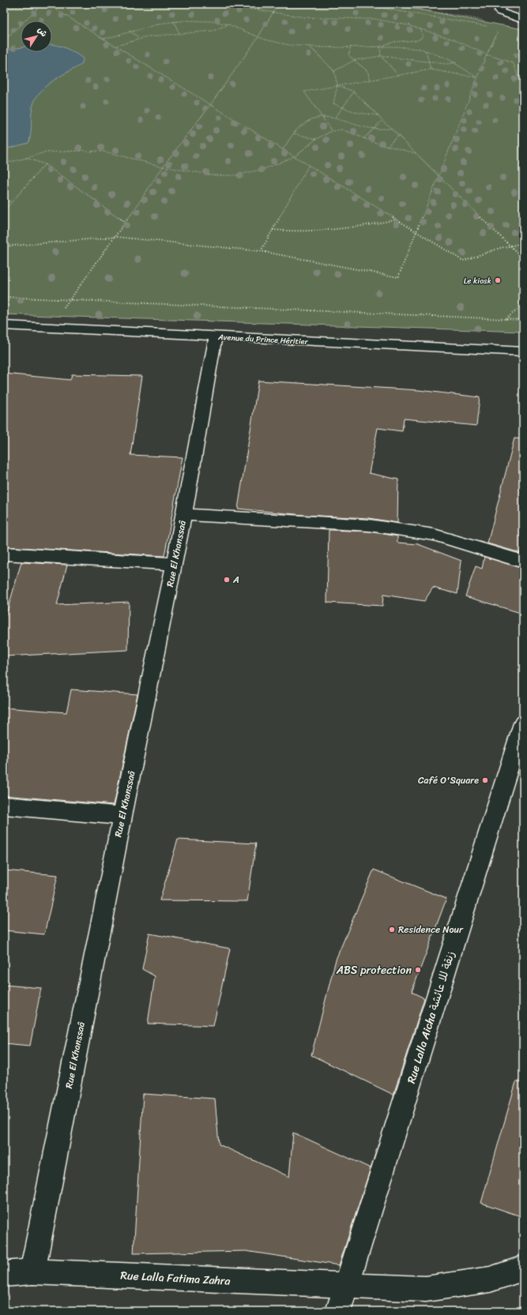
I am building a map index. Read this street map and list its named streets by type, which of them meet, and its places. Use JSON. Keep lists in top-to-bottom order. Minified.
{"streets":{"street":["Avenue du Prince Héritier","Rue El Khanssaâ","Rue Lalla Aicha زنقة للا عائشة","Rue Lalla Fatima Zahra"]},"crossings":[["Avenue du Prince Héritier","Rue El Khanssaâ"],["Rue El Khanssaâ","Rue Lalla Fatima Zahra"],["Rue Lalla Aicha زنقة للا عائشة","Rue Lalla Fatima Zahra"]],"places":["Le kiosk","A","Café O'Square","Residence Nour","ABS protection"],"north":"top right"}
